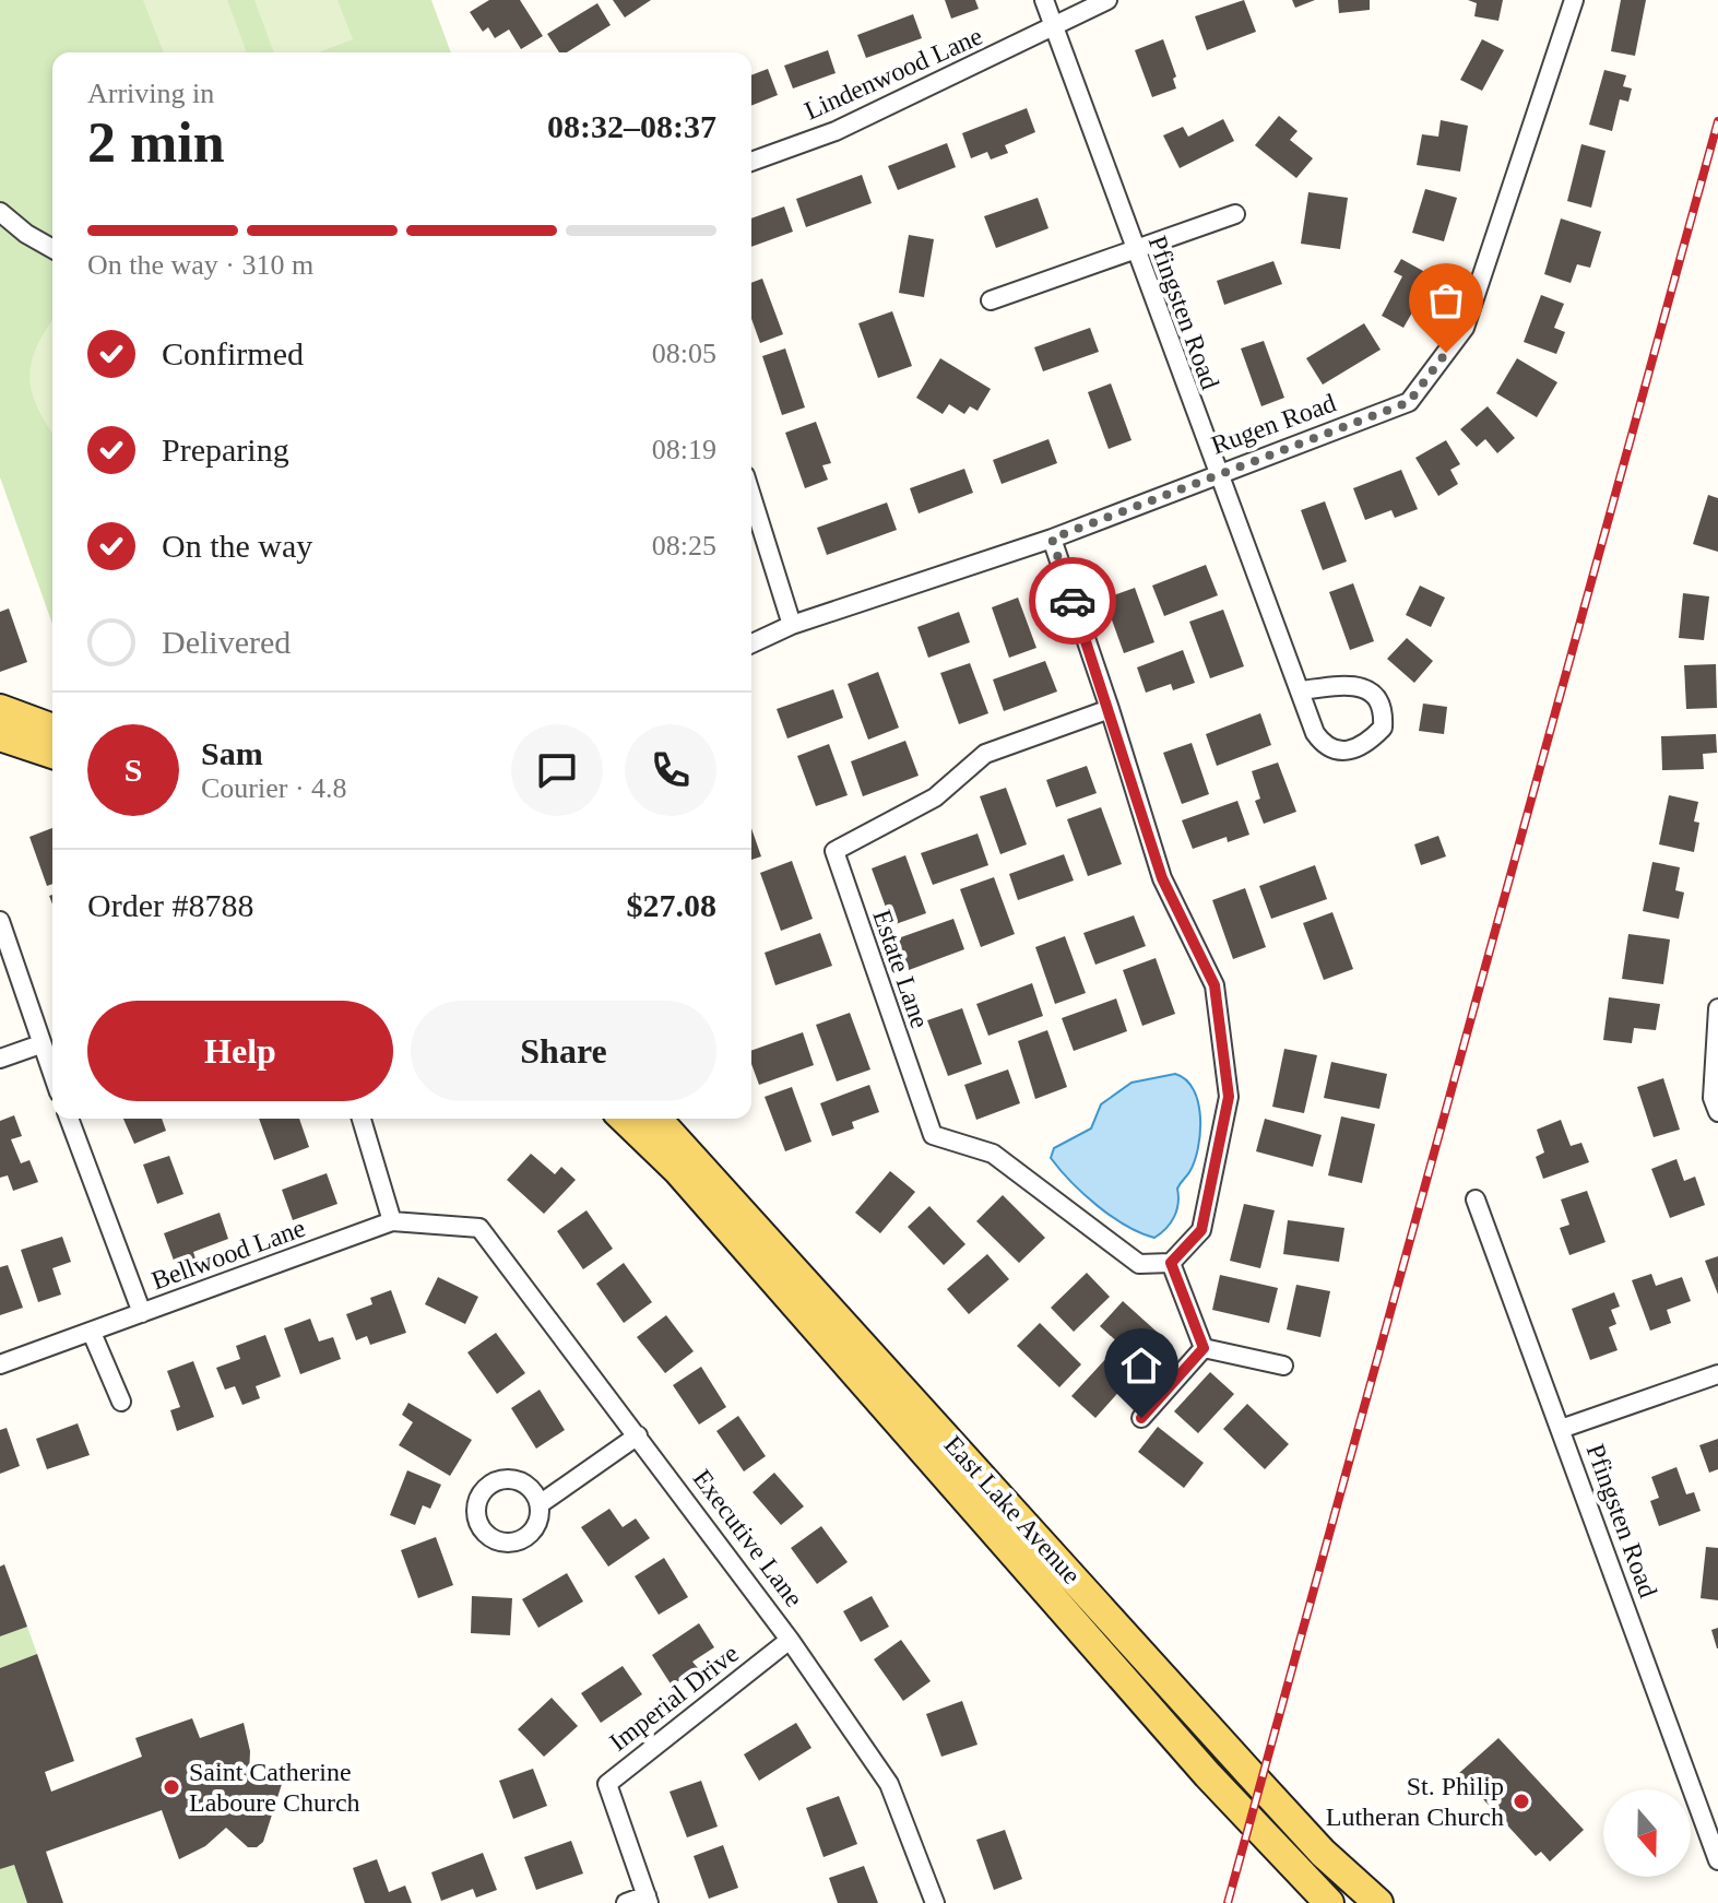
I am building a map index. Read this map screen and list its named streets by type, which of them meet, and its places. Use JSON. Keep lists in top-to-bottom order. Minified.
{"streets":{"main road":["East Lake Avenue"],"street":["Lindenwood Lane","Pfingsten Road","Rugen Road","Estate Lane","Bellwood Lane","Executive Lane","Imperial Drive"]},"crossings":[["Lindenwood Lane","Pfingsten Road"],["Pfingsten Road","Rugen Road"],["Bellwood Lane","Executive Lane"],["Executive Lane","Imperial Drive"]],"places":["Saint Catherine Laboure Church","St. Philip Lutheran Church"],"north":"bottom","page":{"heading":["2 min","Arriving in","08:32–08:37"],"panel":["Sam","Courier · 4.8","Order #8788","$27.08"],"bar":"On the way · 310 m","list":[["Confirmed","08:05"],["Preparing","08:19"],["On the way","08:25"],"Delivered"],"round":"S","buttons":["Help","Share"]}}
